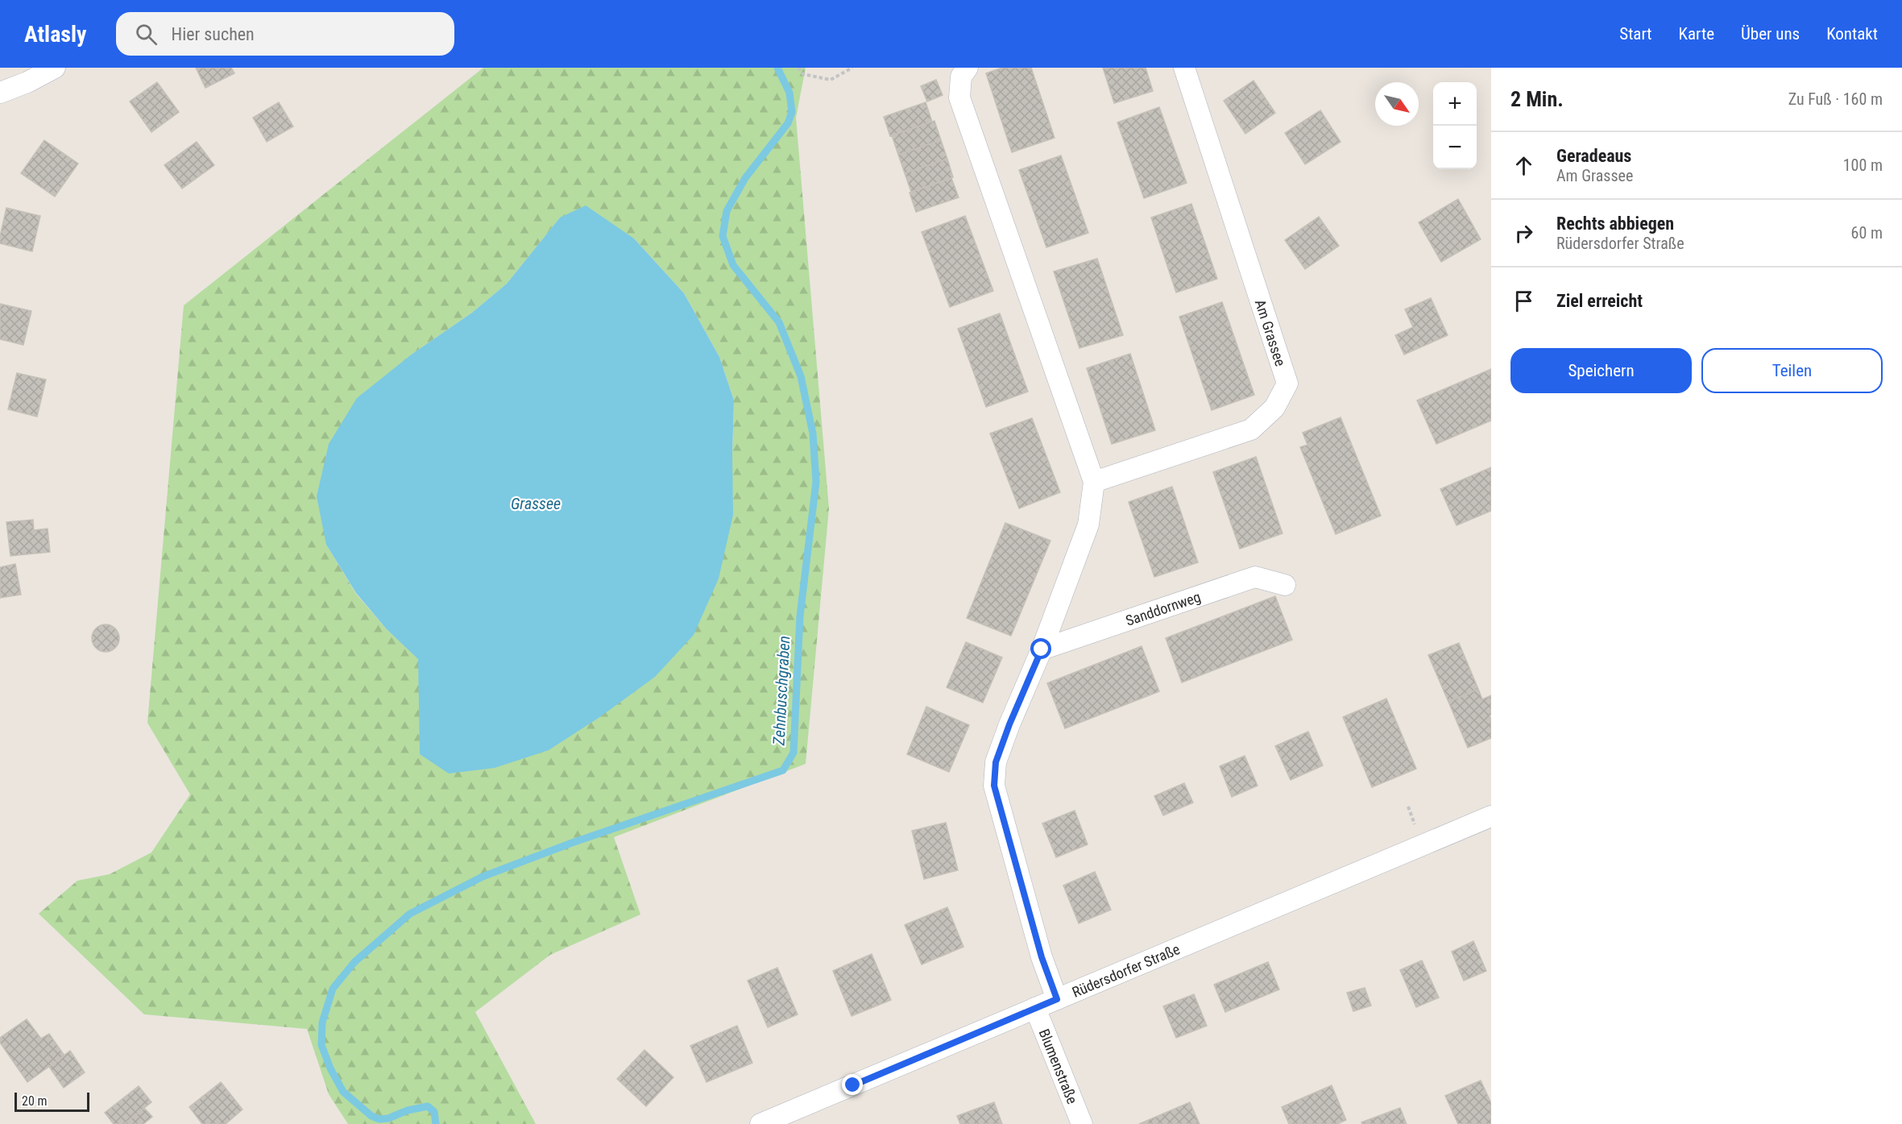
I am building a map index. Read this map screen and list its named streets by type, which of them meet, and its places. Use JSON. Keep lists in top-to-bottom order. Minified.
{"streets":{"street":["Am Grassee","Sanddornweg","Rüdersdorfer Straße","Blumenstraße"]},"crossings":[["Rüdersdorfer Straße","Blumenstraße"]],"water":["Grassee","Zehnbuschgraben"],"scale_bar":"20 m","north":"bottom right","page":{"header":"Atlasly","search":"Hier suchen","nav":["Start","Karte","Über uns","Kontakt"],"heading":["2 Min.","Zu Fuß · 160 m"],"map_buttons":["+","−"],"list":[["Geradeaus","Am Grassee","100 m"],["Rechts abbiegen","Rüdersdorfer Straße","60 m"],"Ziel erreicht"],"buttons":["Speichern","Teilen"],"scale":"20 m"}}
